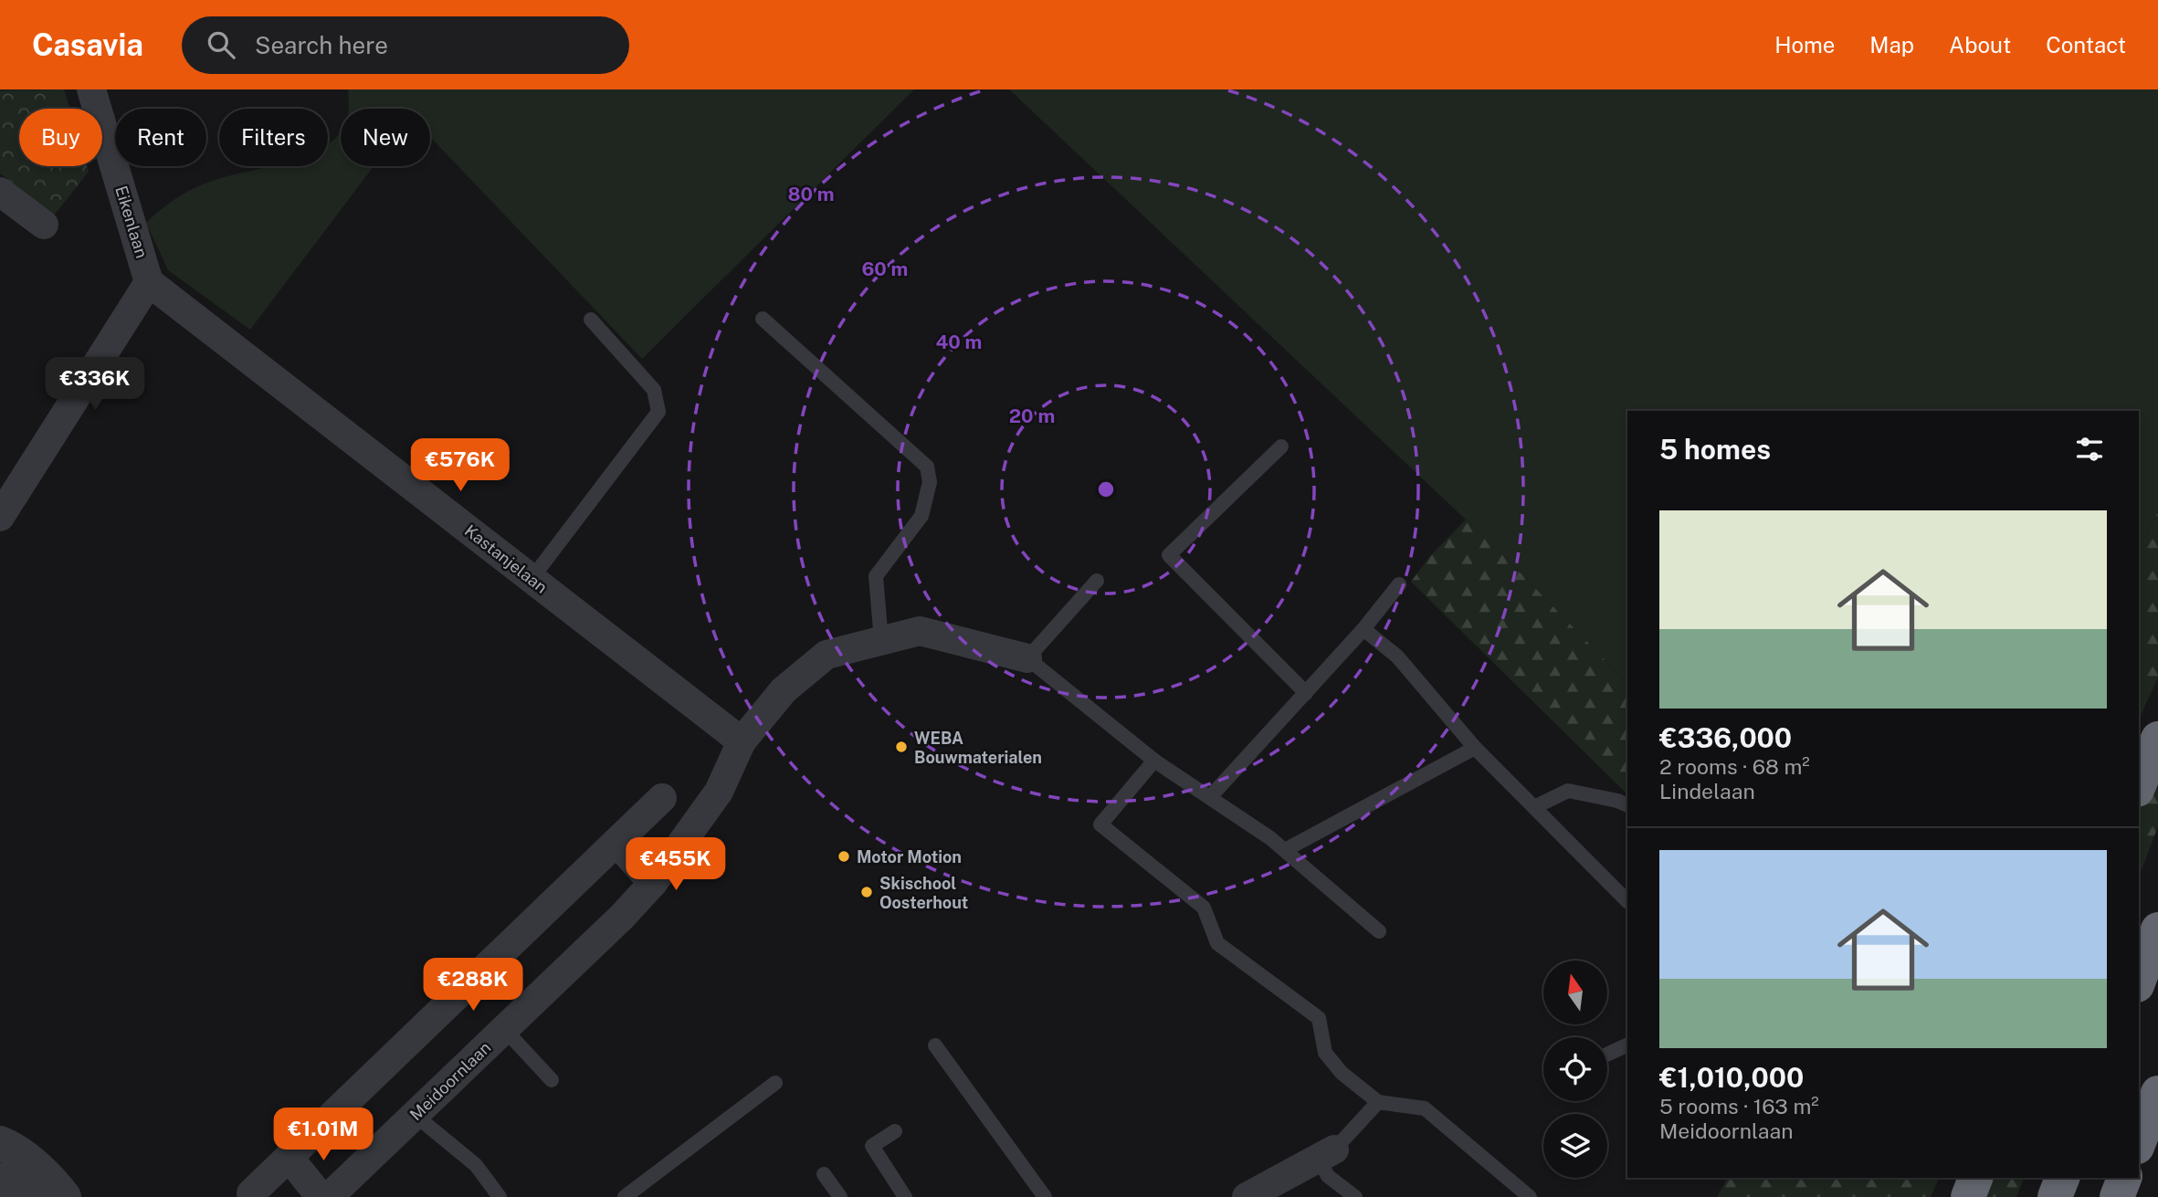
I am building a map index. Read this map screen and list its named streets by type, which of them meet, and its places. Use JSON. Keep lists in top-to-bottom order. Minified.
{"streets":{"street":["Eikenlaan","Kastanjelaan","Meidoornlaan"]},"crossings":[["Eikenlaan","Kastanjelaan"],["Kastanjelaan","Meidoornlaan"]],"places":["WEBA Bouwmaterialen","Motor Motion","Skischool Oosterhout"],"north":"top","page":{"header":"Casavia","search":"Search here","nav":["Home","Map","About","Contact"],"chip":["Buy","Rent","Filters","New"],"price":["€336K","€576K","€455K","€288K","€1.01M"],"heading":"5 homes","list":[{"name":"€336,000","note":"2 rooms · 68 m² · Lindelaan"},{"name":"€1,010,000","note":"5 rooms · 163 m² · Meidoornlaan"}]},"rings":["80 m","60 m","40 m","20 m"]}
